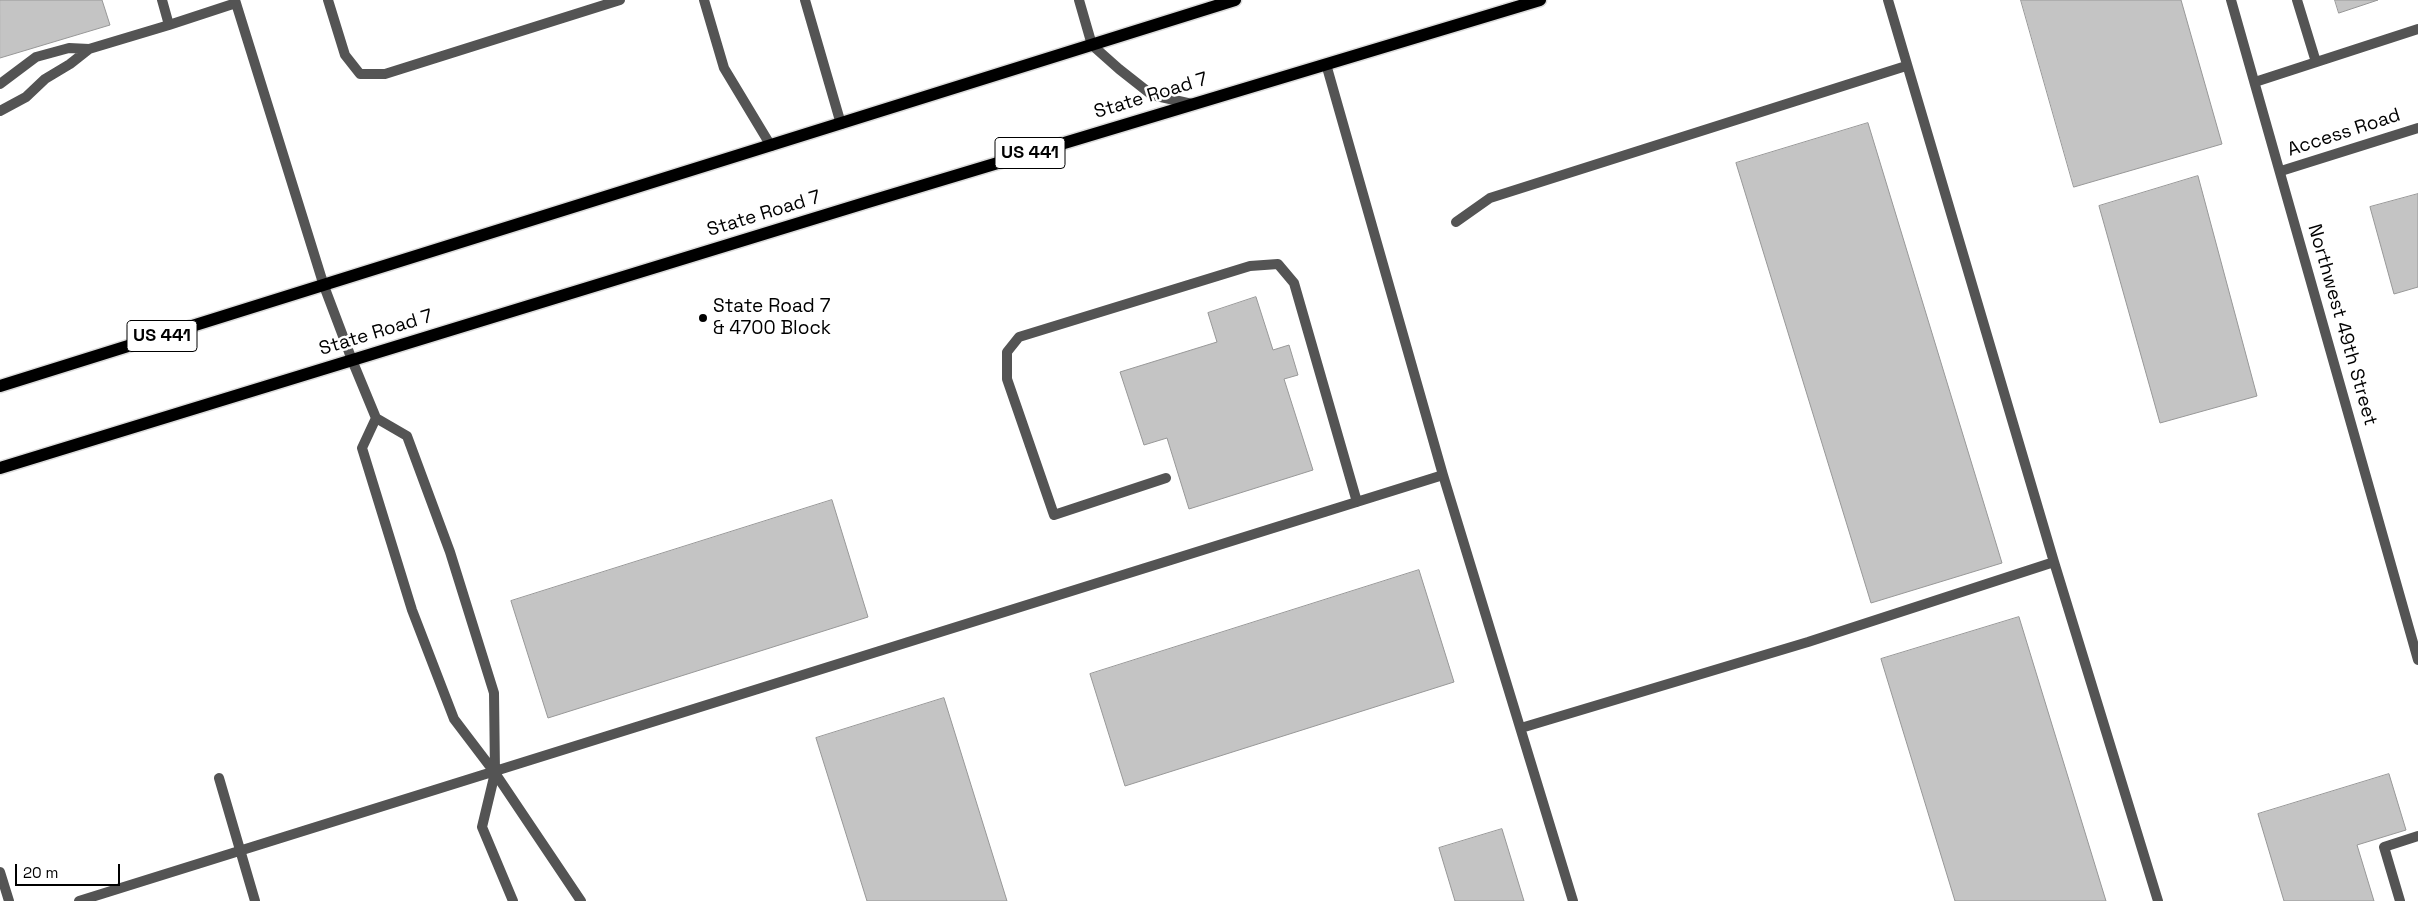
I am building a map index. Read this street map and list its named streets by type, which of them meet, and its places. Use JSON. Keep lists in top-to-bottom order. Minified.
{"streets":{"main road":["State Road 7","US 441"],"street":["Access Road","Northwest 49th Street"]},"crossings":[["Access Road","Northwest 49th Street"]],"places":["State Road 7 & 4700 Block"],"scale_bar":"20 m"}
